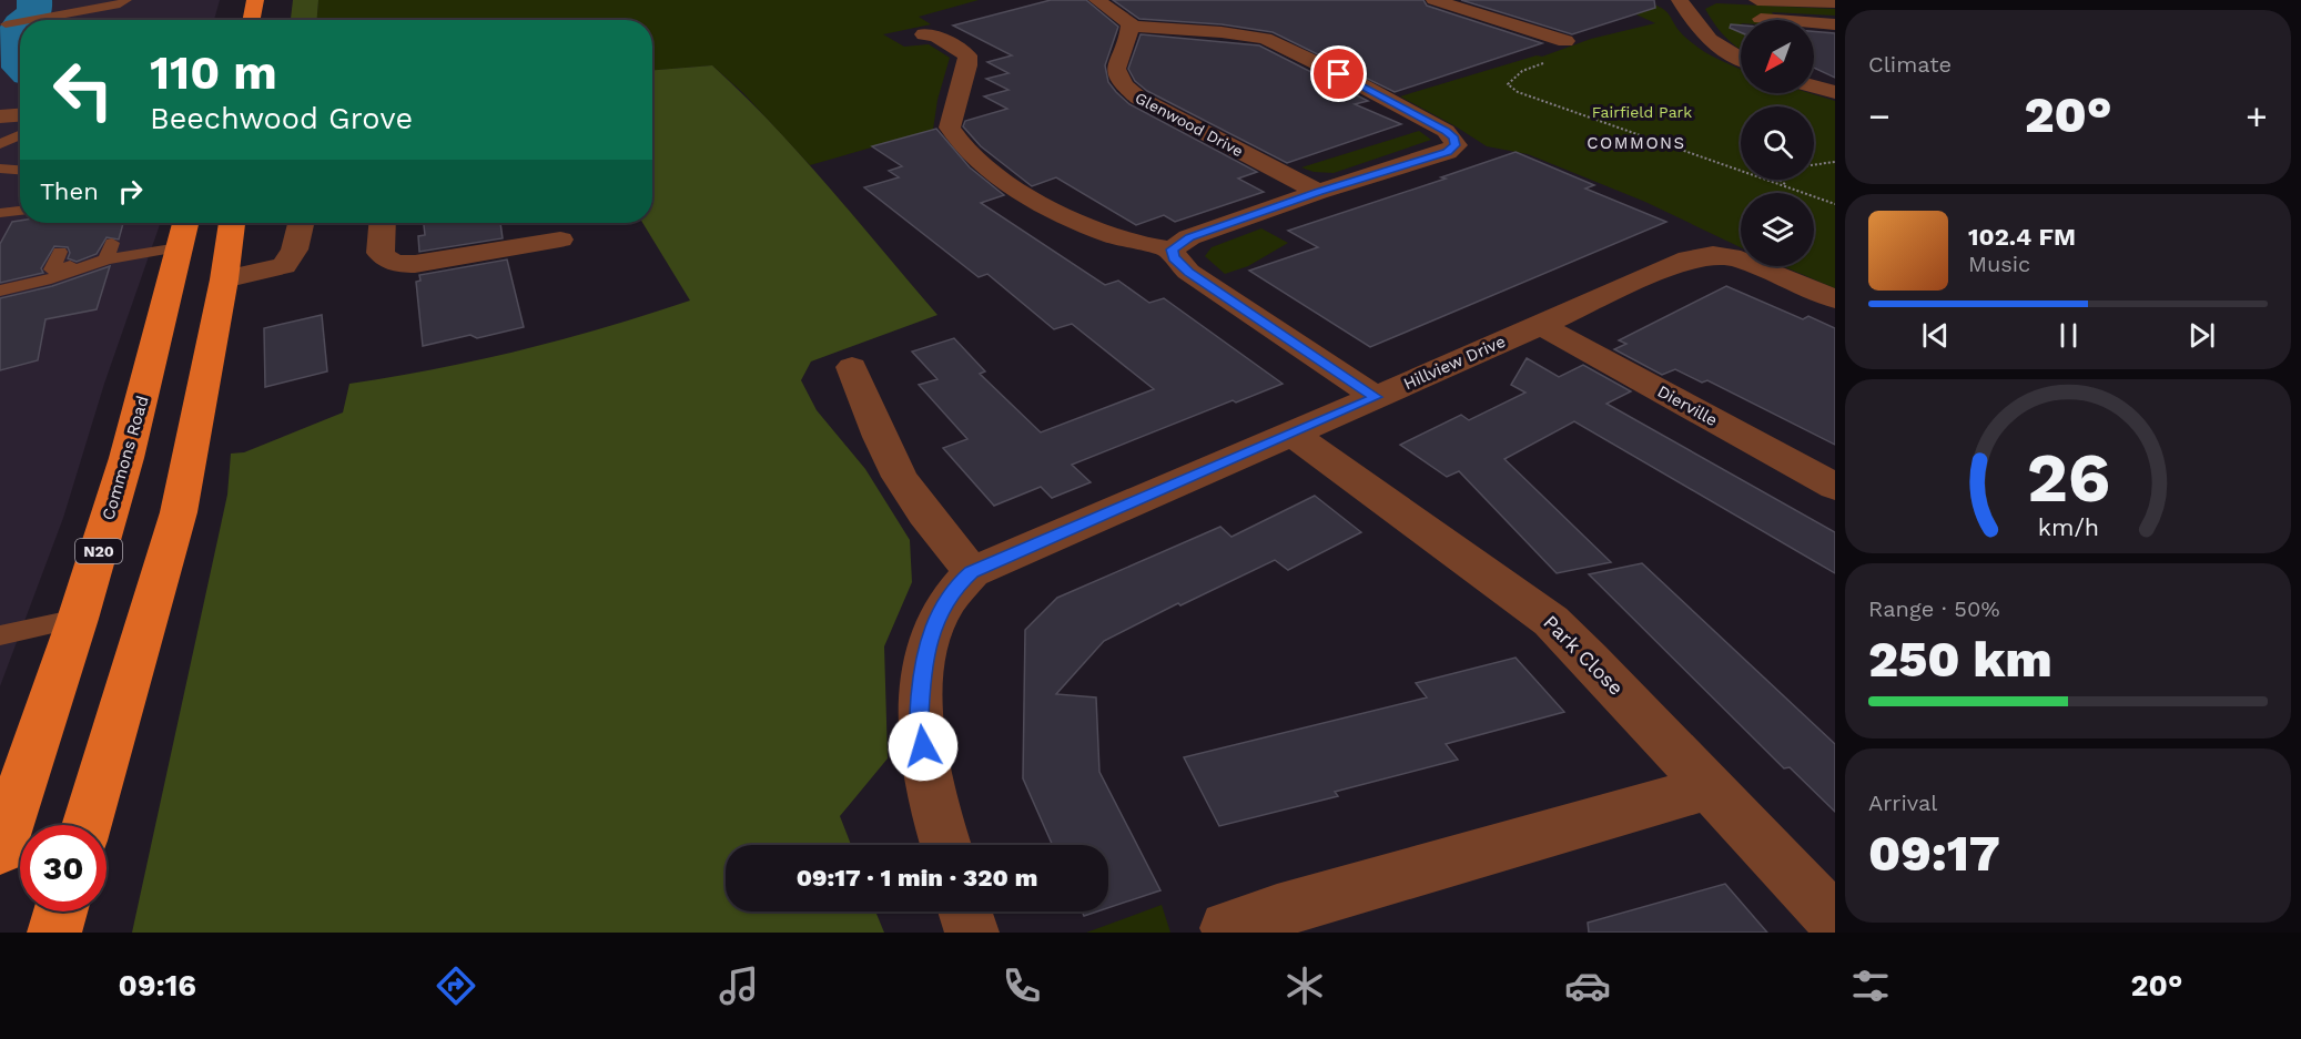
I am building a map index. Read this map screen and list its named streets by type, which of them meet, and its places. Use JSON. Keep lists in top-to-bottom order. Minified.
{"streets":{"highway":["Commons Road","N20"],"street":["Glenwood Drive","Hillview Drive","Dierville","Park Close"]},"crossings":[["Hillview Drive","Dierville"],["Hillview Drive","Park Close"]],"districts":["COMMONS"],"parks":["Fairfield Park"],"north":"bottom left","page":{"tile":["Climate",["Range · 50%","250 km"],["Arrival","09:17"]],"turn":["110 m","Beechwood Grove"],"heat":["−","20°","+"],"then":"Then","song":["102.4 FM","Music"],"limit":"30","trip":"09:17 · 1 min · 320 m","tabs":["09:16","20°"],"gauge":["26","km/h"]}}
